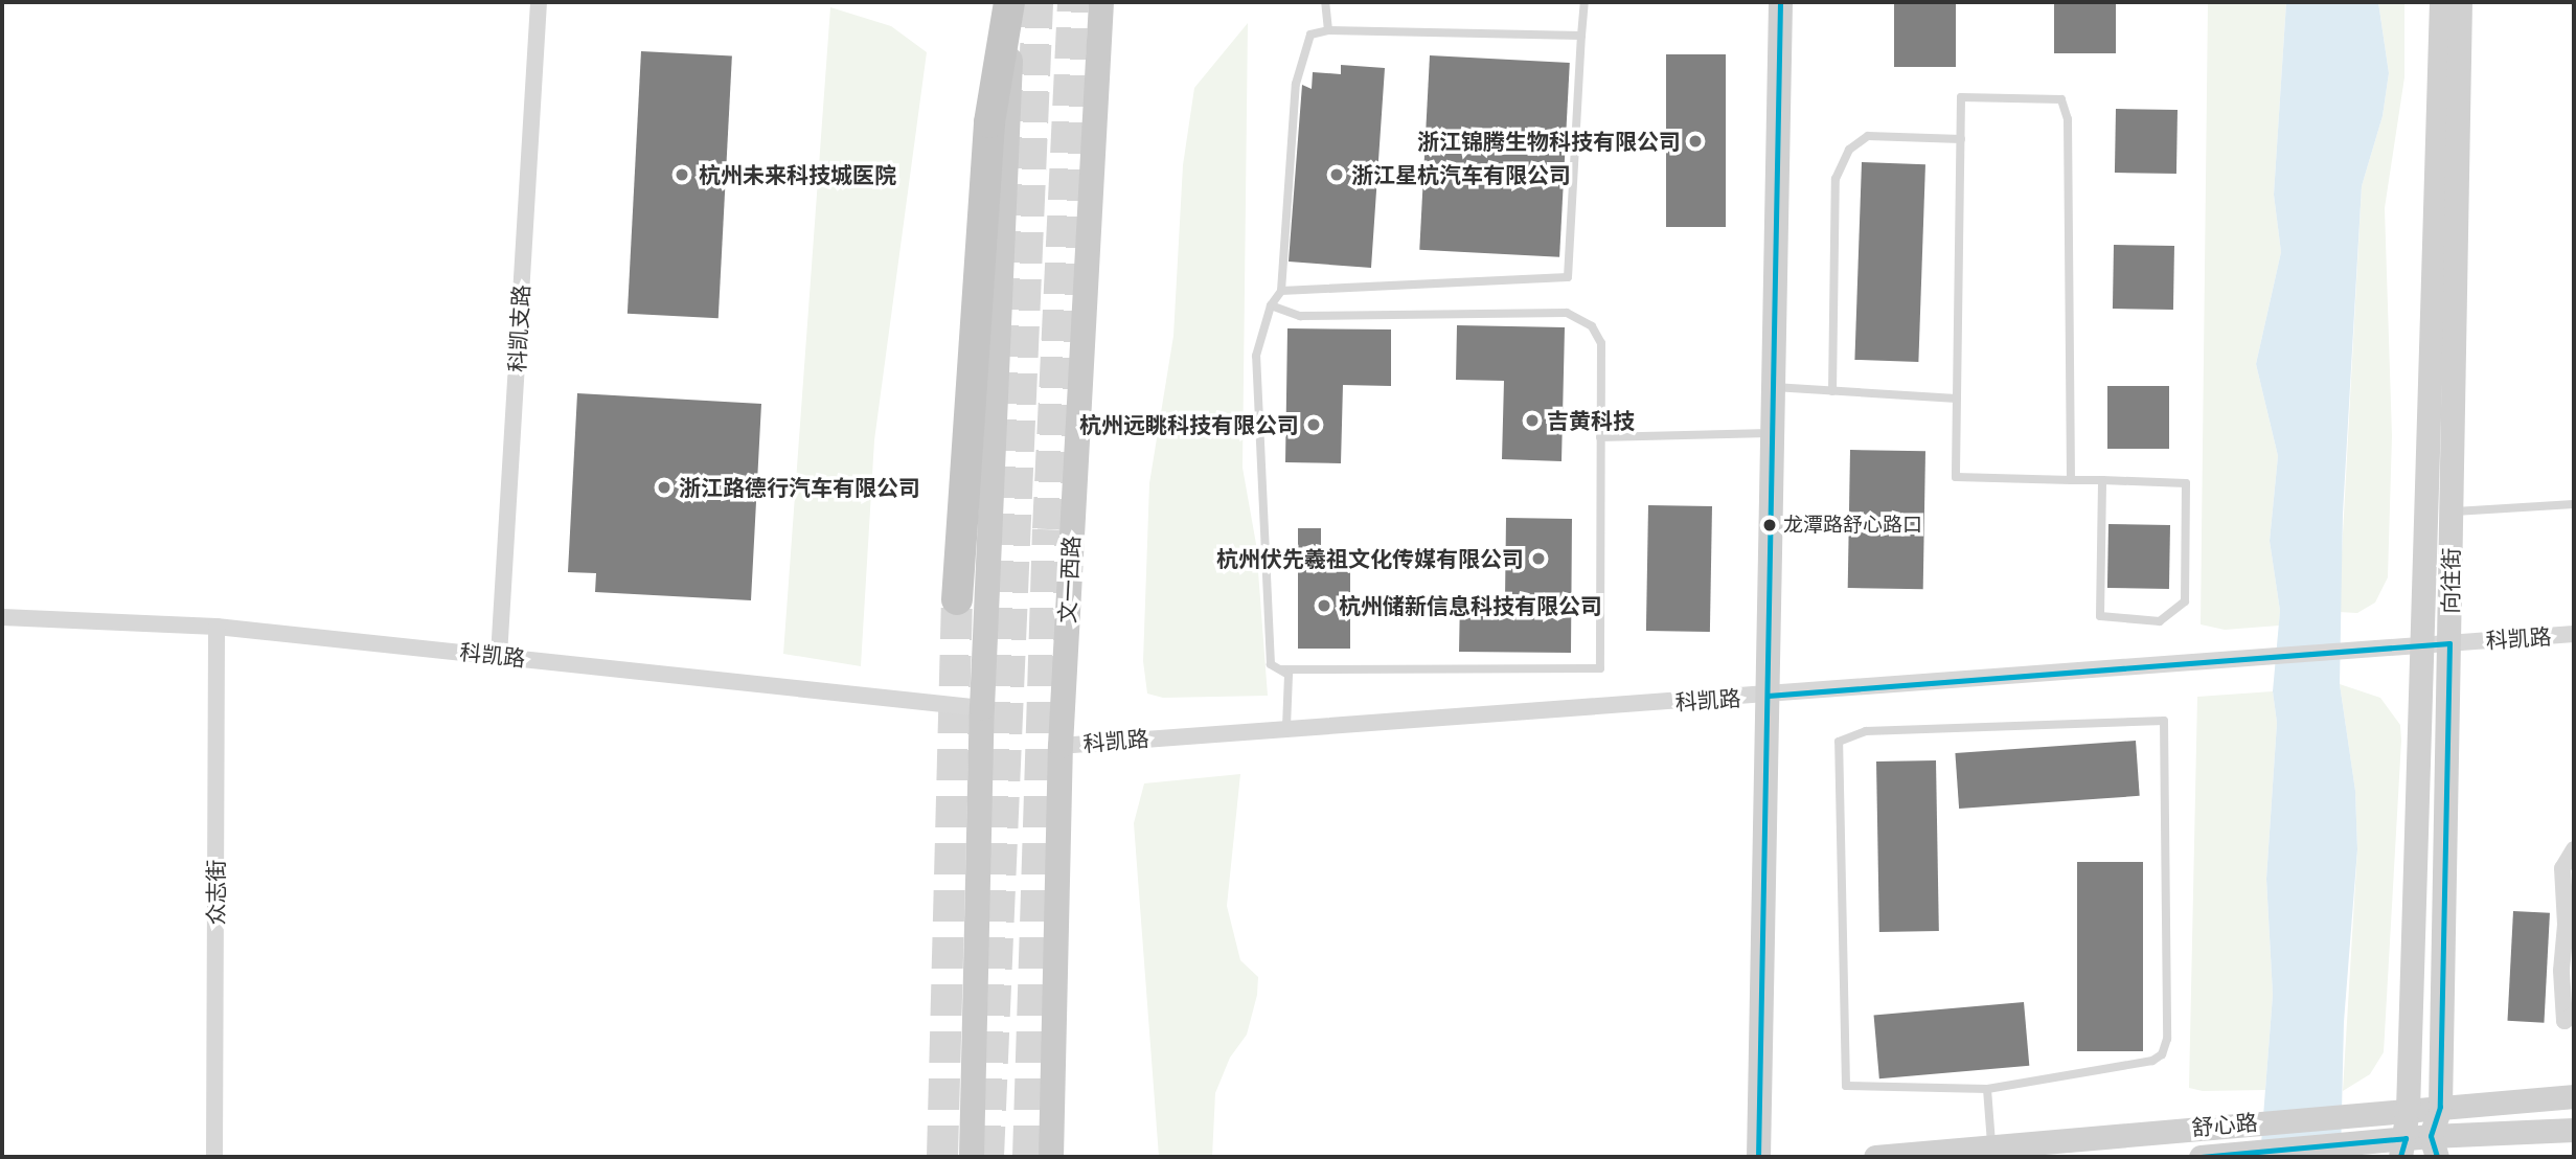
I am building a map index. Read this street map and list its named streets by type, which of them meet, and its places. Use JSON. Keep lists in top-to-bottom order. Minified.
{"streets":{"main road":["文一西路"],"street":["科凯支路","向往街","科凯路","众志街","舒心路"]},"crossings":[["科凯支路","科凯路"],["文一西路","科凯路"],["向往街","科凯路"],["向往街","舒心路"],["科凯路","众志街"]],"places":["浙江锦腾生物科技有限公司","杭州未来科技城医院","浙江星杭汽车有限公司","吉黄科技","杭州远眺科技有限公司","浙江路德行汽车有限公司","龙潭路舒心路口","杭州伏先羲祖文化传媒有限公司","杭州储新信息科技有限公司"]}
